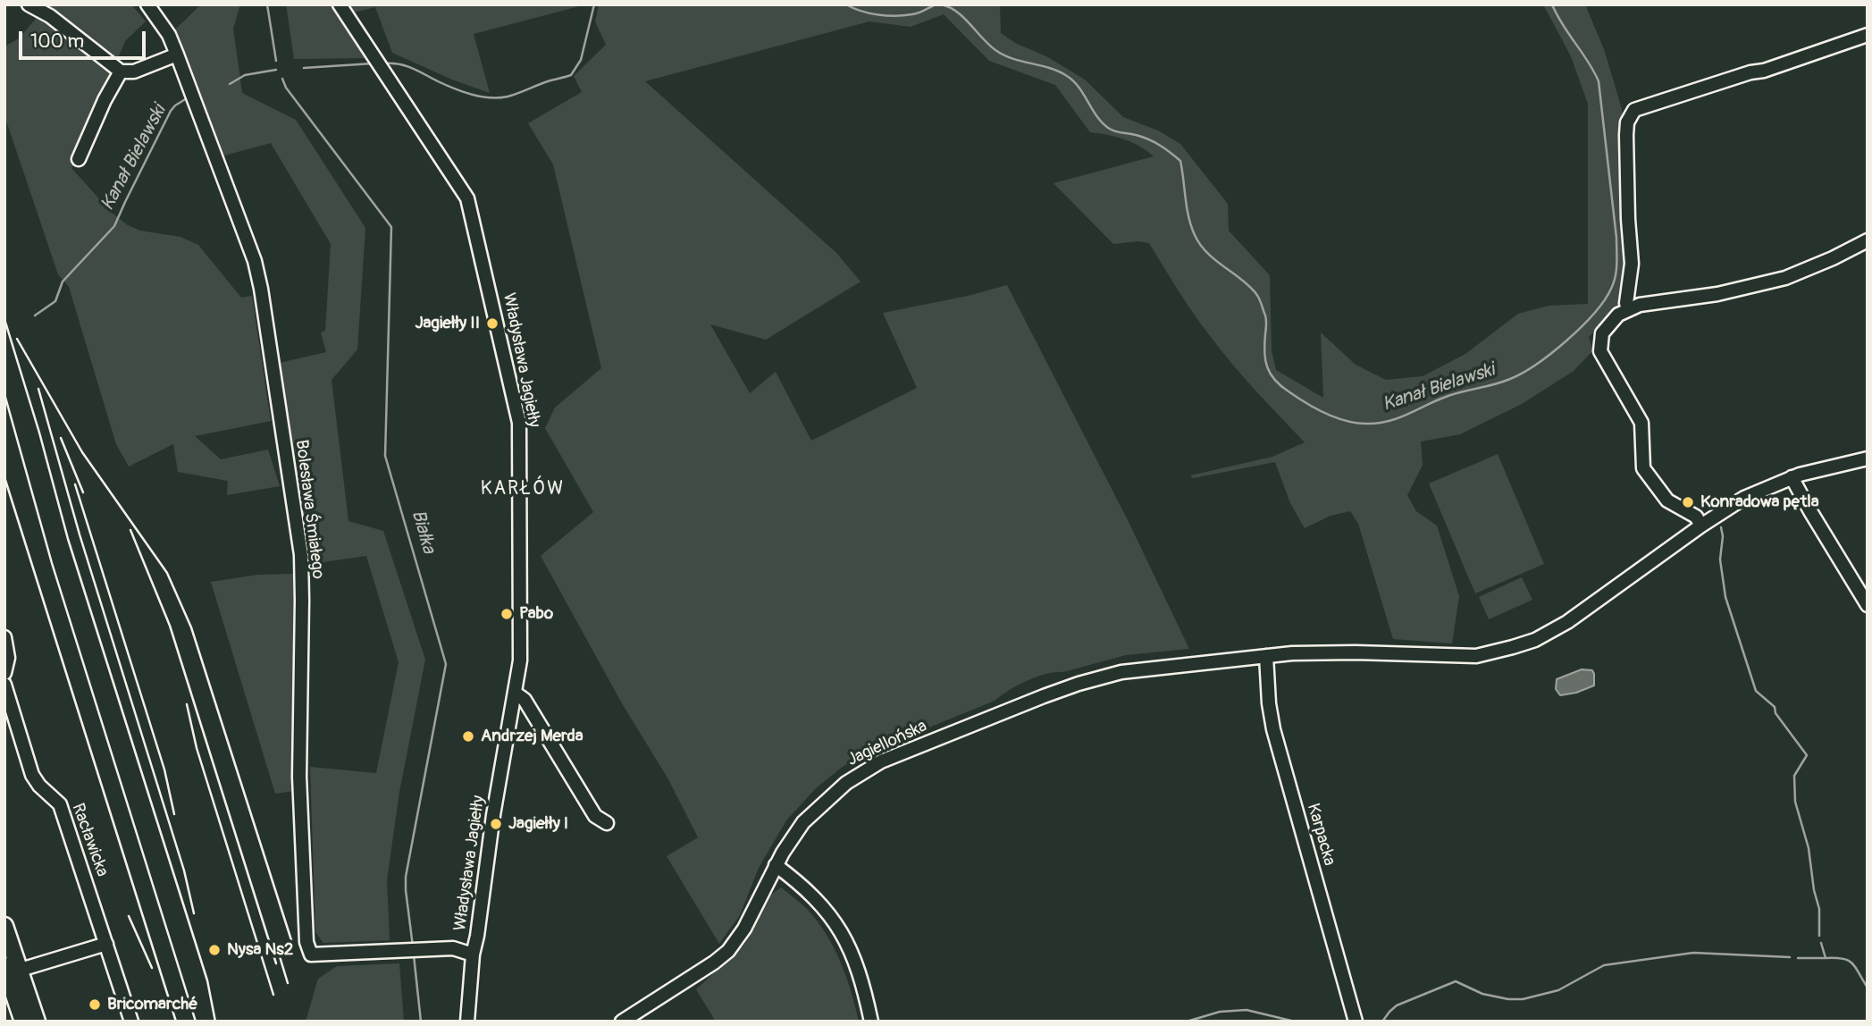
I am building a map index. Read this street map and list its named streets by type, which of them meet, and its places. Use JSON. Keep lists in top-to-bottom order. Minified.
{"streets":{"street":["Władysława Jagiełły","Bolesława Śmiałego","Jagiellońska","Karpacka","Racławicka"]},"crossings":[["Władysława Jagiełły","Bolesława Śmiałego"],["Jagiellońska","Karpacka"]],"districts":["KARŁÓW"],"water":["Kanał Bielawski","Białka"],"places":["Jagiełły II","Konradowa pętla","Pabo","Andrzej Merda","Jagiełły I","Nysa Ns2","Bricomarché"],"scale_bar":"100 m"}
